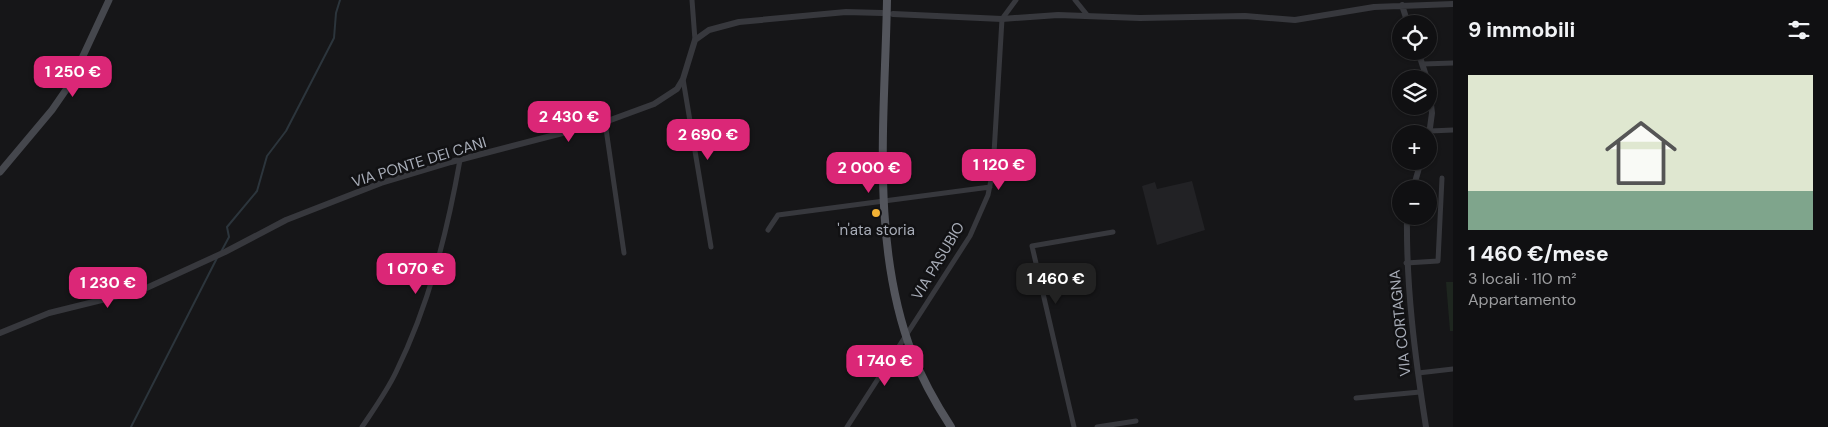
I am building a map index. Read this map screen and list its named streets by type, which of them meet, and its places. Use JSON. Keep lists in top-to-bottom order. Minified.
{"streets":{"street":["VIA PONTE DEI CANI","VIA PASUBIO","VIA CORTAGNA"]},"places":["'n'ata storia"],"page":{"heading":"9 immobili","map_buttons":["+","−"],"price":["1 250 €","2 430 €","2 690 €","1 120 €","2 000 €","1 070 €","1 460 €","1 230 €","1 740 €"],"list":[{"name":"1 460 €/mese","note":"3 locali · 110 m² · Appartamento"}]}}
